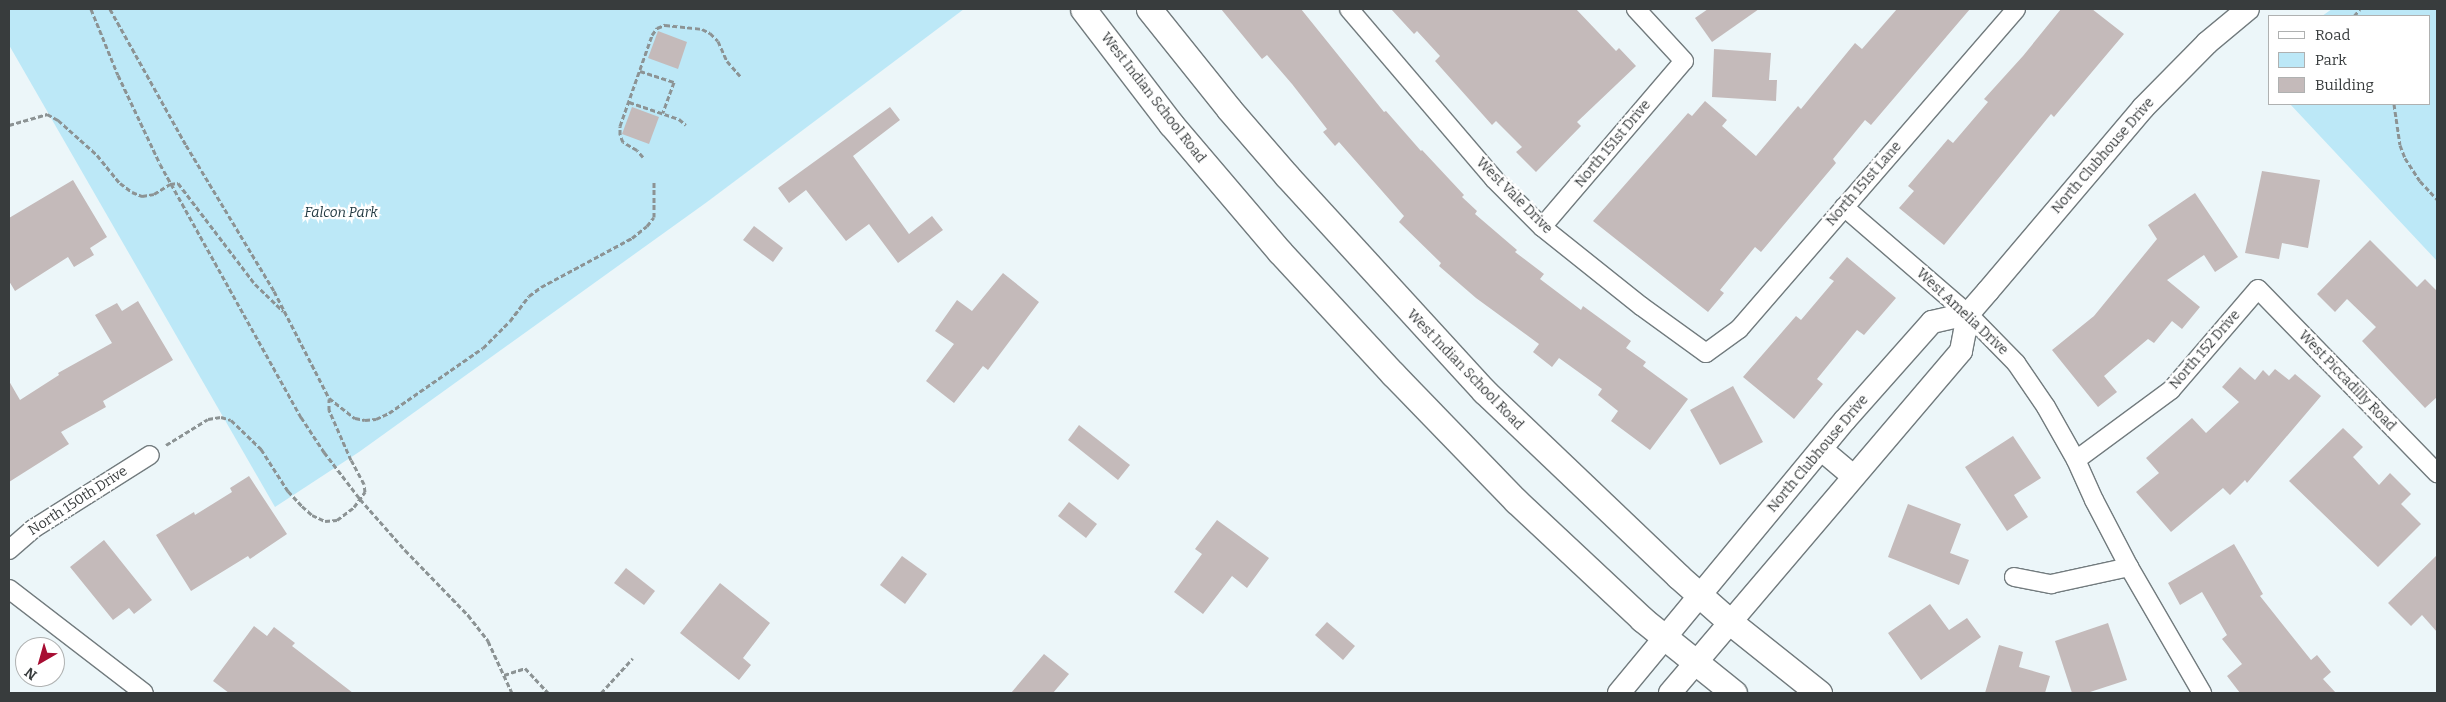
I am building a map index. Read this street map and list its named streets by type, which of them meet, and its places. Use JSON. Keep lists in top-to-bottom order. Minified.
{"streets":{"main road":["West Indian School Road"],"street":["North 151st Drive","North Clubhouse Drive","North 151st Lane","West Vale Drive","West Amelia Drive","North 152 Drive","West Piccadilly Road","North 150th Drive"]},"crossings":[["West Indian School Road","North Clubhouse Drive"],["North 151st Drive","West Vale Drive"],["North Clubhouse Drive","West Amelia Drive"],["North 151st Lane","West Vale Drive"],["North 151st Lane","West Amelia Drive"],["West Amelia Drive","North 152 Drive"],["North 152 Drive","West Piccadilly Road"]],"parks":["Falcon Park"],"legend":["Road","Park","Building"],"north":"bottom left"}
